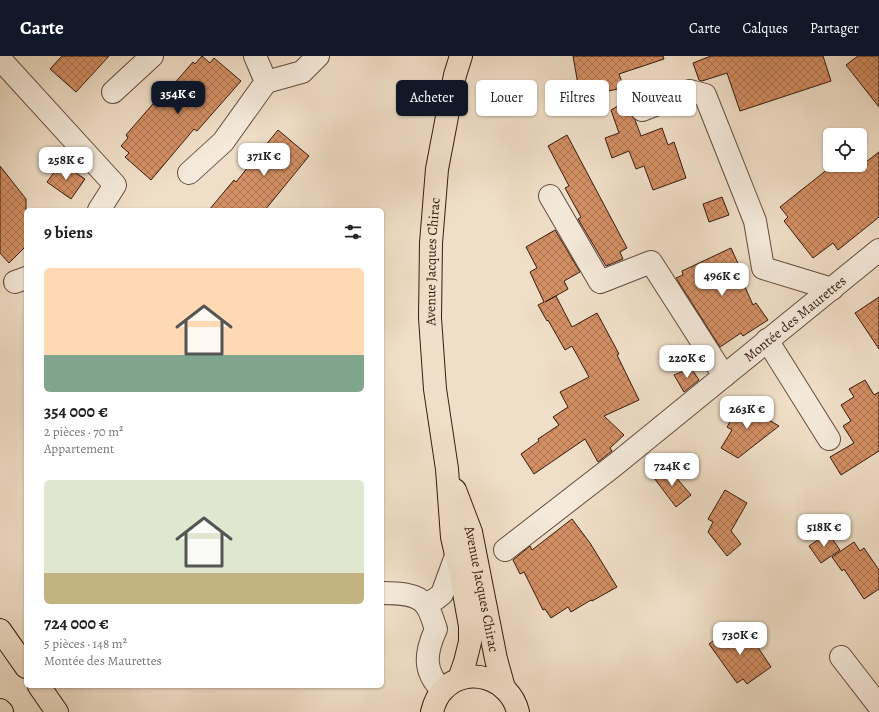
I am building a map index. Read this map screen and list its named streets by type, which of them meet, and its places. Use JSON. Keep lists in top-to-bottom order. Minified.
{"streets":{"main road":["Avenue Jacques Chirac"],"street":["Montée des Maurettes"]},"page":{"header":"Carte","nav":["Carte","Calques","Partager"],"chip":["Acheter","Louer","Filtres","Nouveau"],"price":["354K €","371K €","258K €","496K €","220K €","263K €","724K €","518K €","730K €"],"heading":"9 biens","list":[{"name":"354 000 €","note":"2 pièces · 70 m² · Appartement"},{"name":"724 000 €","note":"5 pièces · 148 m² · Montée des Maurettes"}]}}
